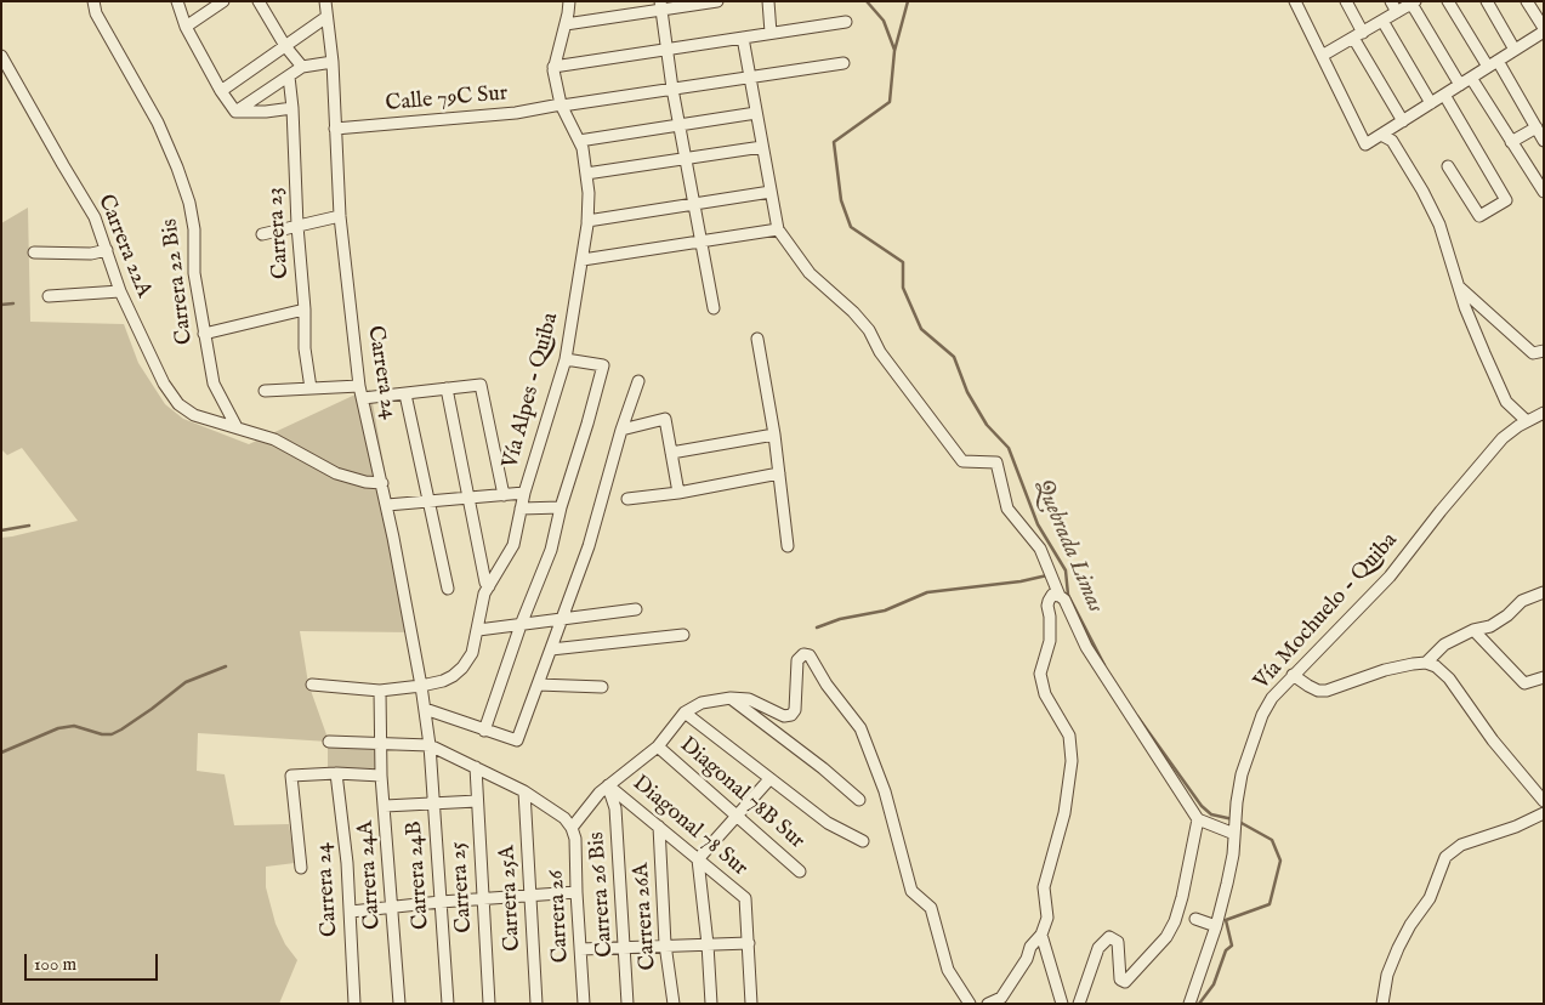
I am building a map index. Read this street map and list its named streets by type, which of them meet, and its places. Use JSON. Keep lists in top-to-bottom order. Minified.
{"streets":{"street":["Calle 79C Sur","Carrera 23","Carrera 22A","Carrera 22 Bis","Carrera 24","Vía Alpes - Quiba","Vía Mochuelo - Quiba","Diagonal 78B Sur","Diagonal 78 Sur","Carrera 24A","Carrera 24B","Carrera 25","Carrera 26 Bis","Carrera 25A","Carrera 26","Carrera 26A"]},"crossings":[["Calle 79C Sur","Carrera 24"],["Calle 79C Sur","Vía Alpes - Quiba"],["Carrera 22A","Carrera 22 Bis"],["Carrera 24","Vía Alpes - Quiba"],["Carrera 24","Carrera 24B"],["Vía Alpes - Quiba","Carrera 24A"],["Diagonal 78 Sur","Carrera 26 Bis"],["Diagonal 78 Sur","Carrera 26A"]],"water":["Quebrada Limas"],"scale_bar":"100 m"}
